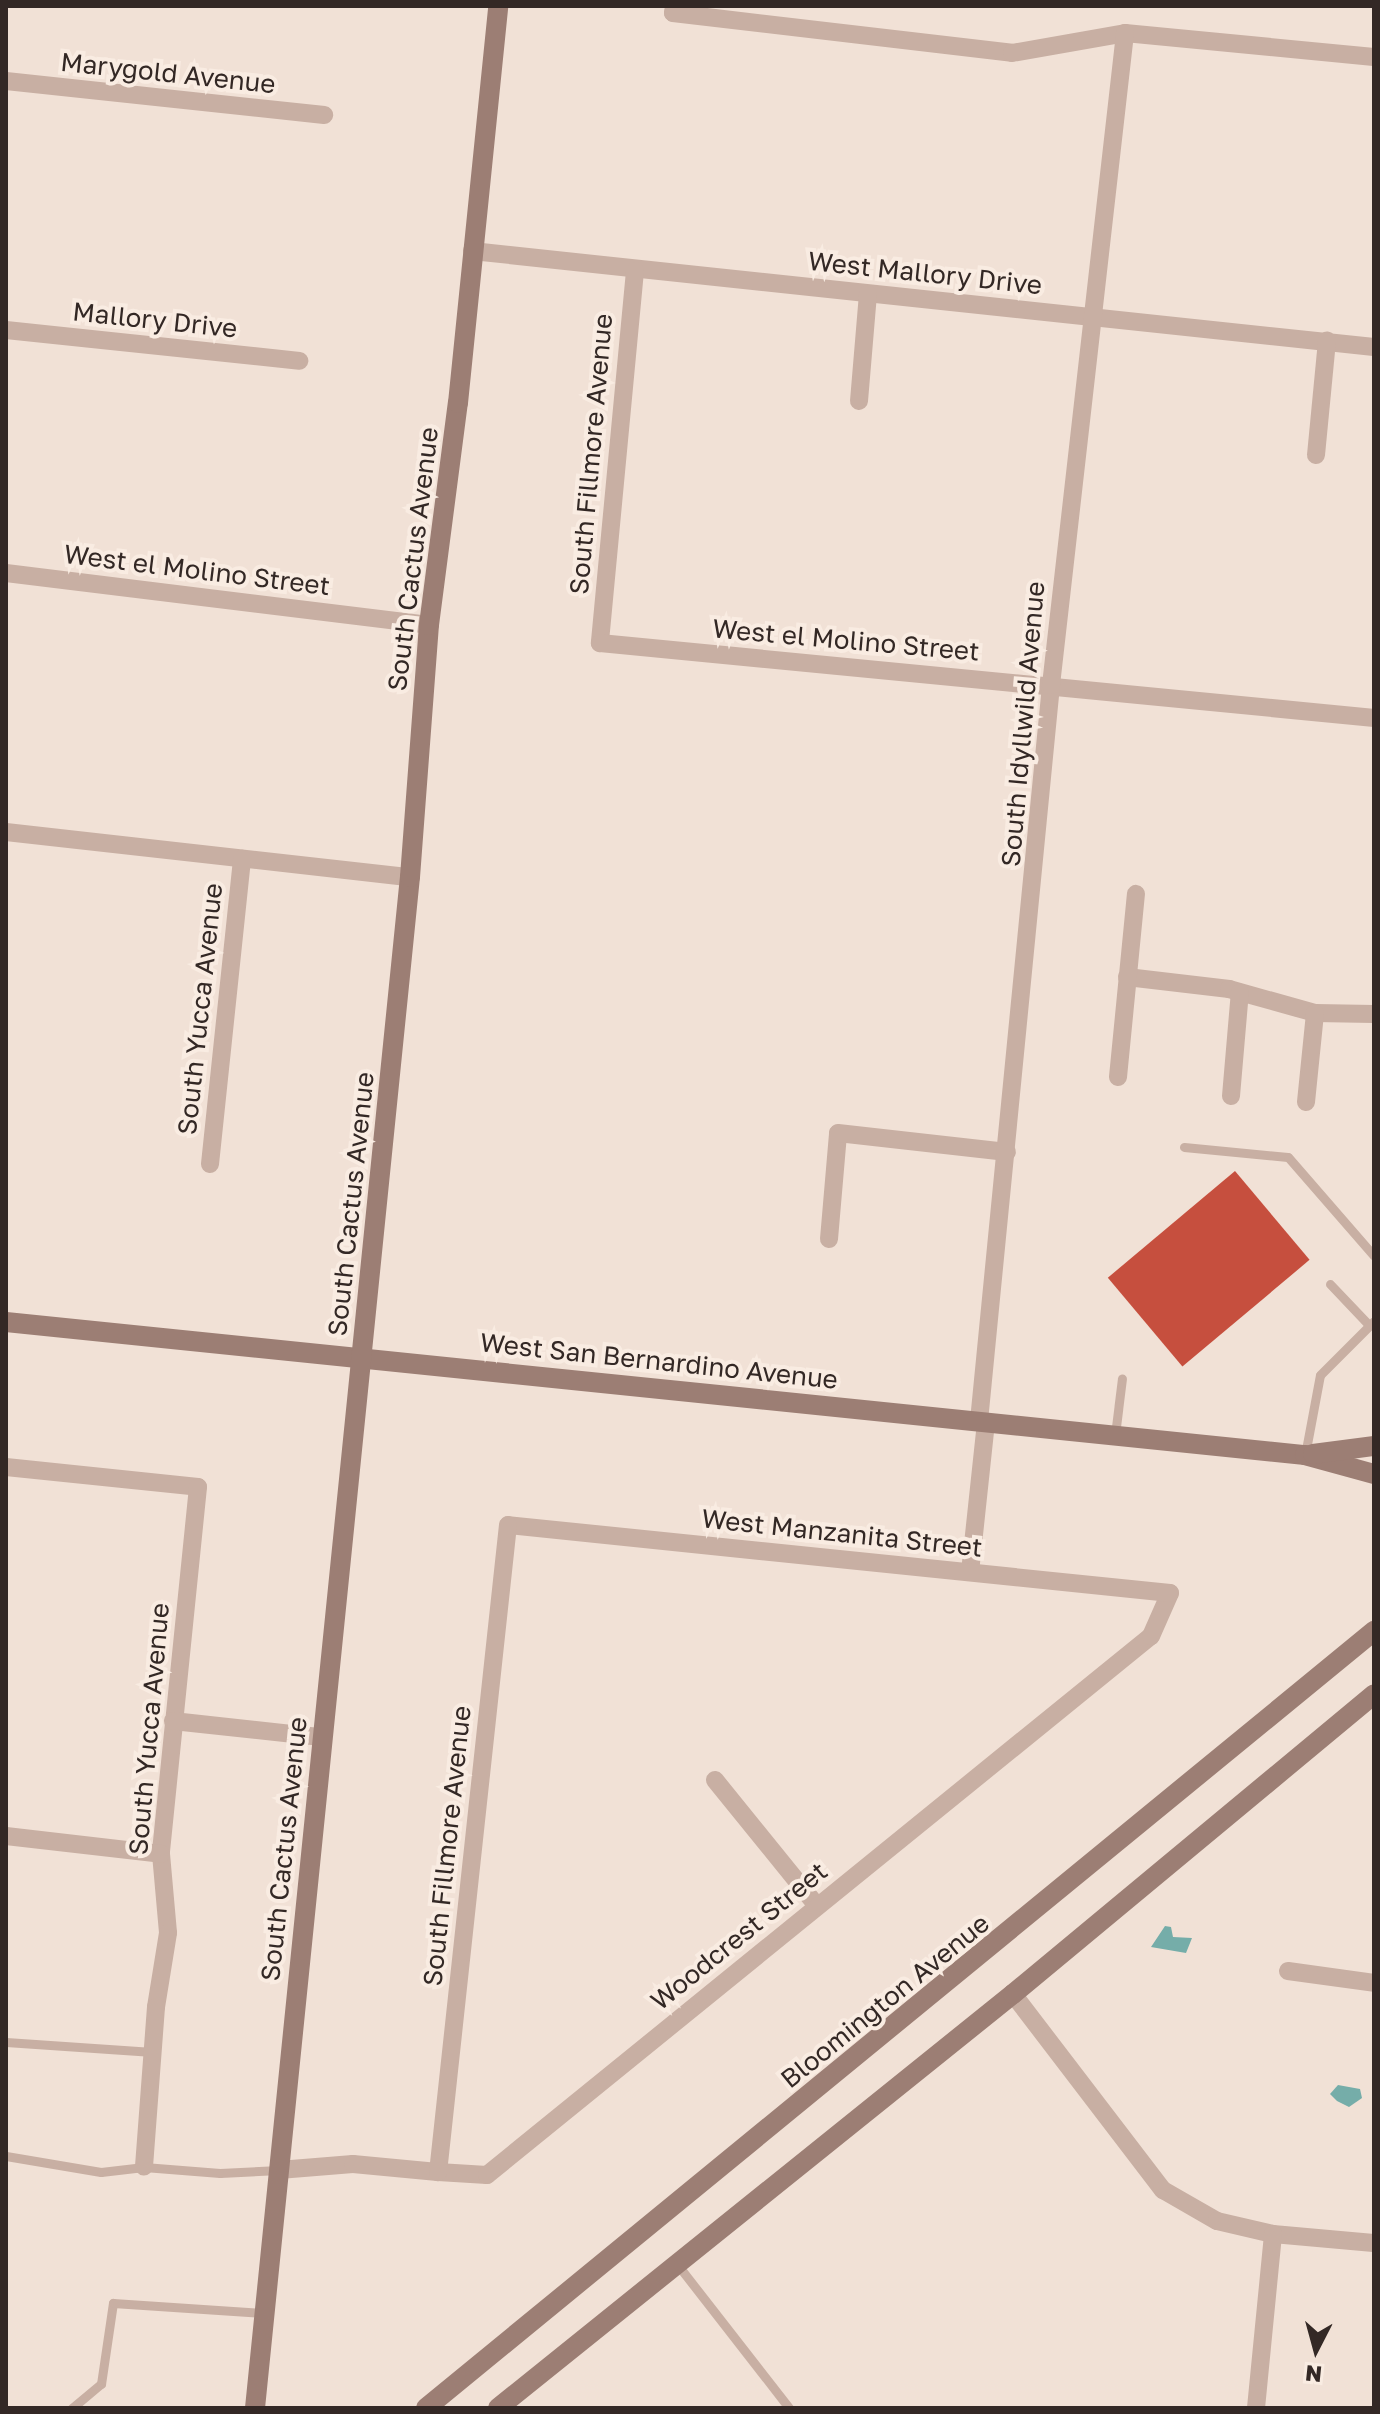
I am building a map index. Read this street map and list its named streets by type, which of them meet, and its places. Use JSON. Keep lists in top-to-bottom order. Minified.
{"streets":{"main road":["South Cactus Avenue","West San Bernardino Avenue","Bloomington Avenue"],"street":["Marygold Avenue","West Mallory Drive","Mallory Drive","South Fillmore Avenue","West el Molino Street","South Idyllwild Avenue","South Yucca Avenue","West Manzanita Street","Woodcrest Street"]},"crossings":[["West Mallory Drive","South Fillmore Avenue"],["West Mallory Drive","South Cactus Avenue"],["West Mallory Drive","South Idyllwild Avenue"],["South Fillmore Avenue","West el Molino Street"],["South Fillmore Avenue","West Manzanita Street"],["South Fillmore Avenue","Woodcrest Street"],["South Cactus Avenue","West el Molino Street"],["South Cactus Avenue","West San Bernardino Avenue"],["South Cactus Avenue","Woodcrest Street"],["West el Molino Street","South Idyllwild Avenue"],["South Idyllwild Avenue","West San Bernardino Avenue"],["South Idyllwild Avenue","West Manzanita Street"],["West Manzanita Street","Woodcrest Street"]],"north":"bottom"}
